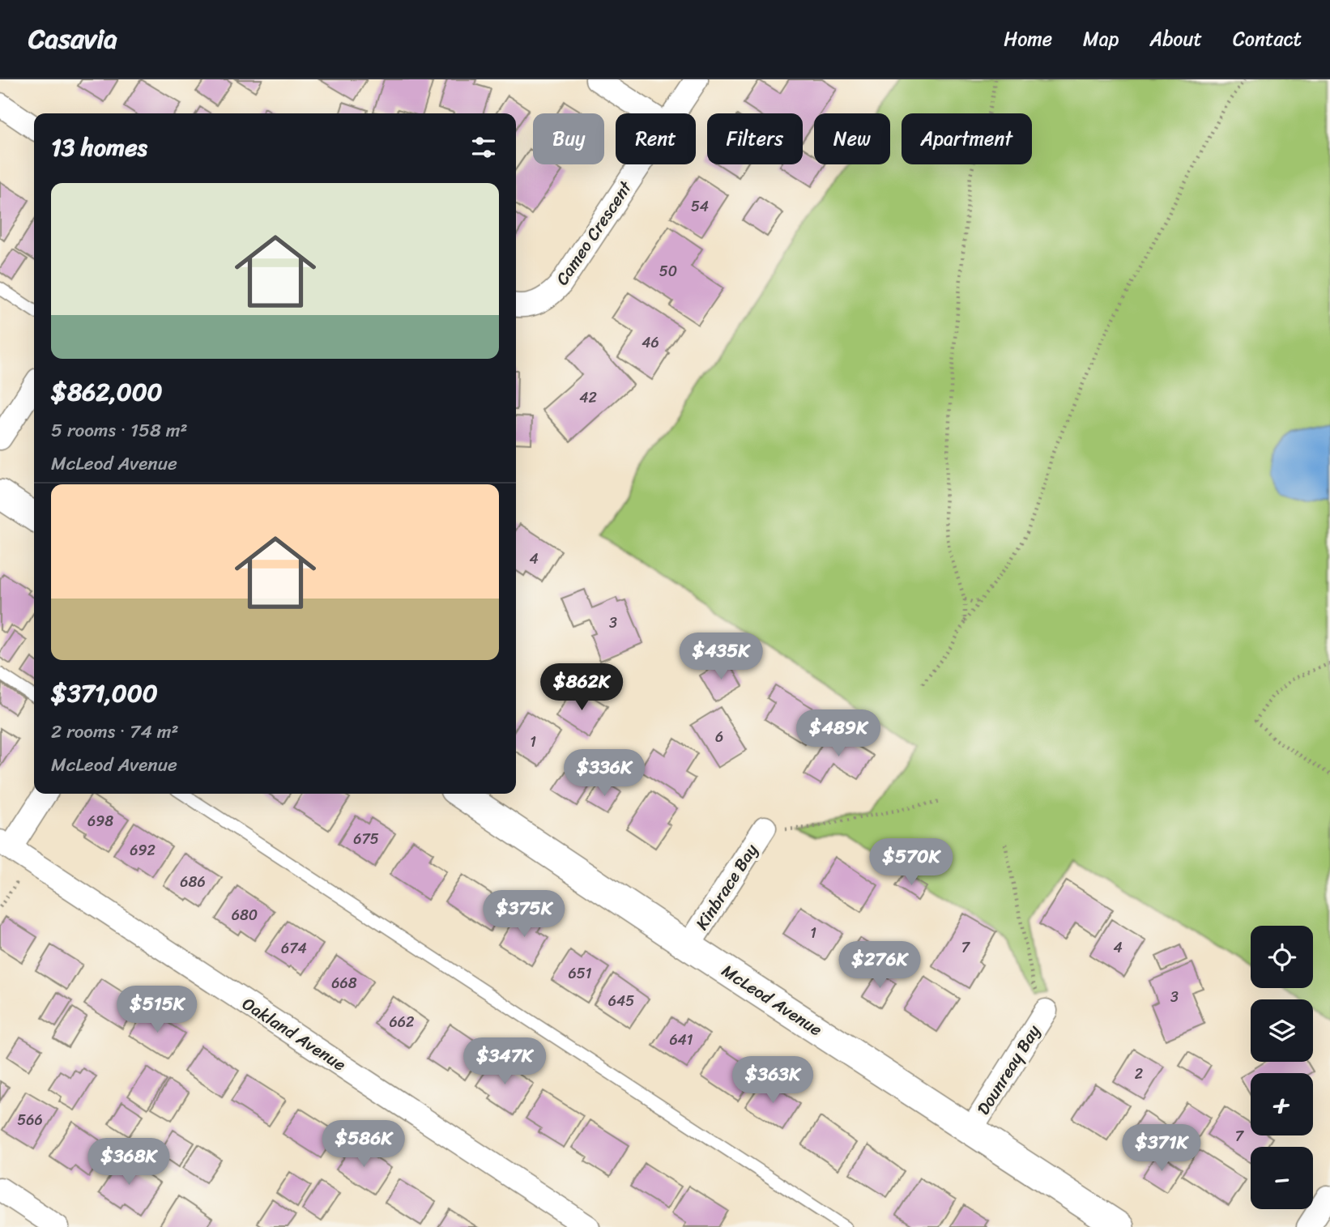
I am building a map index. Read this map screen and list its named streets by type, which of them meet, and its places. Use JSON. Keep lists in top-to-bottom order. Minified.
{"streets":{"street":["Cameo Crescent","Kinbrace Bay","McLeod Avenue","Oakland Avenue","Dounreay Bay"]},"crossings":[["Kinbrace Bay","McLeod Avenue"],["McLeod Avenue","Dounreay Bay"]],"house_numbers":["54","50","46","42","4","3","6","1","698","675","692","686","680","1","7","4","674","651","668","3","645","662","641","2","566","7"],"page":{"header":"Casavia","nav":["Home","Map","About","Contact"],"chip":["Buy","Rent","Filters","New","Apartment"],"heading":"13 homes","list":[{"name":"$862,000","note":"5 rooms · 158 m² · McLeod Avenue"},{"name":"$371,000","note":"2 rooms · 74 m² · McLeod Avenue"}],"price":["$435K","$862K","$489K","$336K","$570K","$375K","$276K","$515K","$347K","$363K","$586K","$371K","$368K"],"map_buttons":["+","−"]}}
